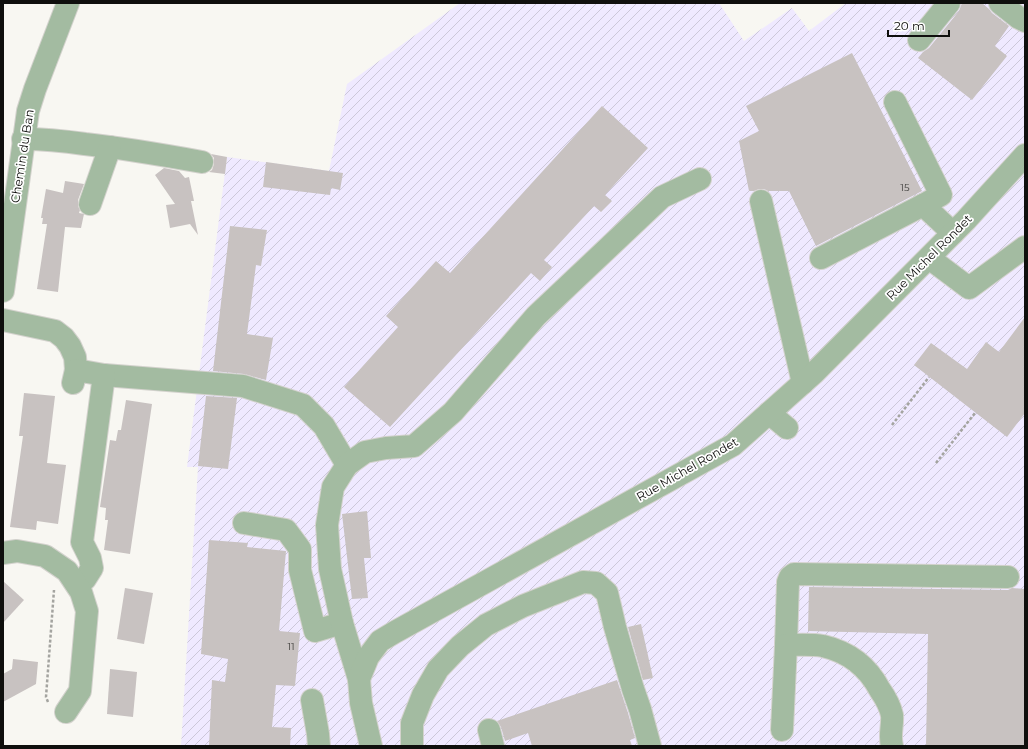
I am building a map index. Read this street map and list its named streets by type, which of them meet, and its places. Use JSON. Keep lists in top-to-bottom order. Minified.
{"streets":{"street":["Chemin du Ban","Rue Michel Rondet"]},"house_numbers":["15","11"],"scale_bar":"20 m"}
